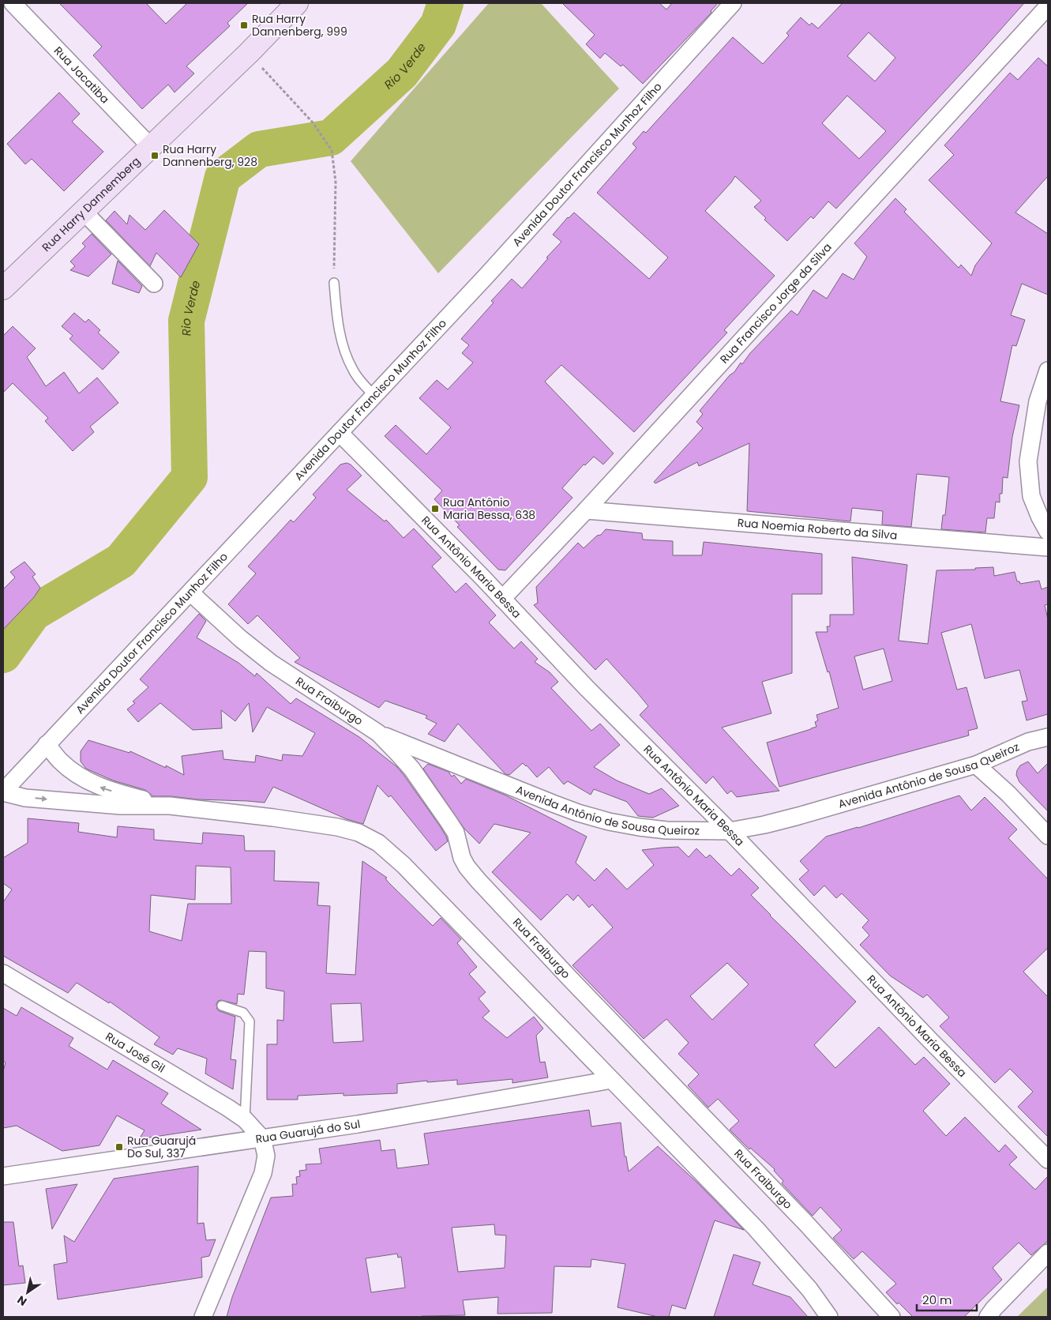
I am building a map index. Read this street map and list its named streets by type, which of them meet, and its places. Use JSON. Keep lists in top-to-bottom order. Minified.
{"streets":{"main road":["Rua Harry Dannemberg"],"street":["Rua Jacatiba","Avenida Doutor Francisco Munhoz Filho","Rua Francisco Jorge da Silva","Rua Noemia Roberto da Silva","Rua Antônio Maria Bessa","Rua Fraiburgo","Avenida Antônio de Sousa Queiroz","Rua José Gil","Rua Guarujá do Sul"]},"crossings":[["Rua Jacatiba","Rua Harry Dannemberg"],["Avenida Doutor Francisco Munhoz Filho","Rua Antônio Maria Bessa"],["Avenida Doutor Francisco Munhoz Filho","Rua Fraiburgo"],["Rua Francisco Jorge da Silva","Rua Noemia Roberto da Silva"],["Rua Francisco Jorge da Silva","Rua Antônio Maria Bessa"],["Rua Antônio Maria Bessa","Avenida Antônio de Sousa Queiroz"],["Rua Fraiburgo","Avenida Antônio de Sousa Queiroz"],["Rua José Gil","Rua Guarujá do Sul"]],"water":["Rio Verde"],"places":{"transit":["Rua Harry Dannenberg, 999","Rua Harry Dannenberg, 928","Rua Antônio Maria Bessa, 638","Rua Guarujá Do Sul, 337"]},"scale_bar":"20 m","north":"bottom left"}
